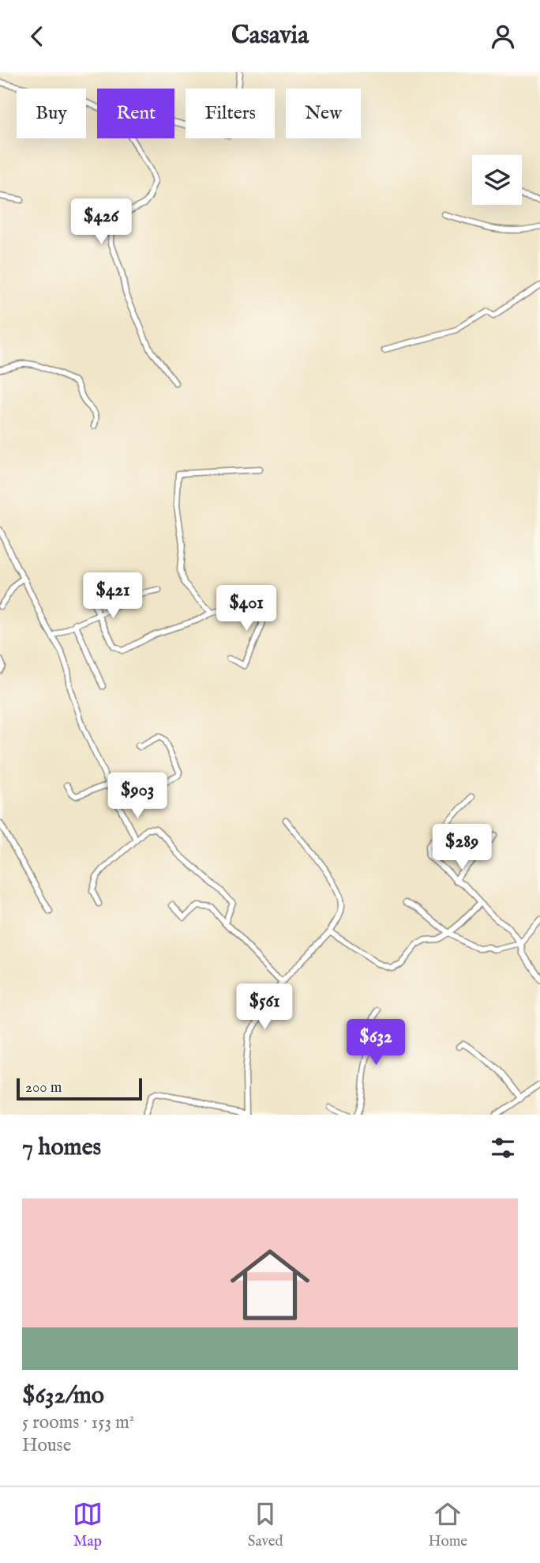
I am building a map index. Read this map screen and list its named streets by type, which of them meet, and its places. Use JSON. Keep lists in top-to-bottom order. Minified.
{"scale_bar":"200 m","page":{"header":"Casavia","chip":["Buy","Rent","Filters","New"],"price":["$426","$421","$401","$903","$289","$561","$632"],"scale":"200 m","heading":"7 homes","list":[{"name":"$632/mo","note":"5 rooms · 153 m² · House"}],"tabs":["Map","Saved","Home"]}}
